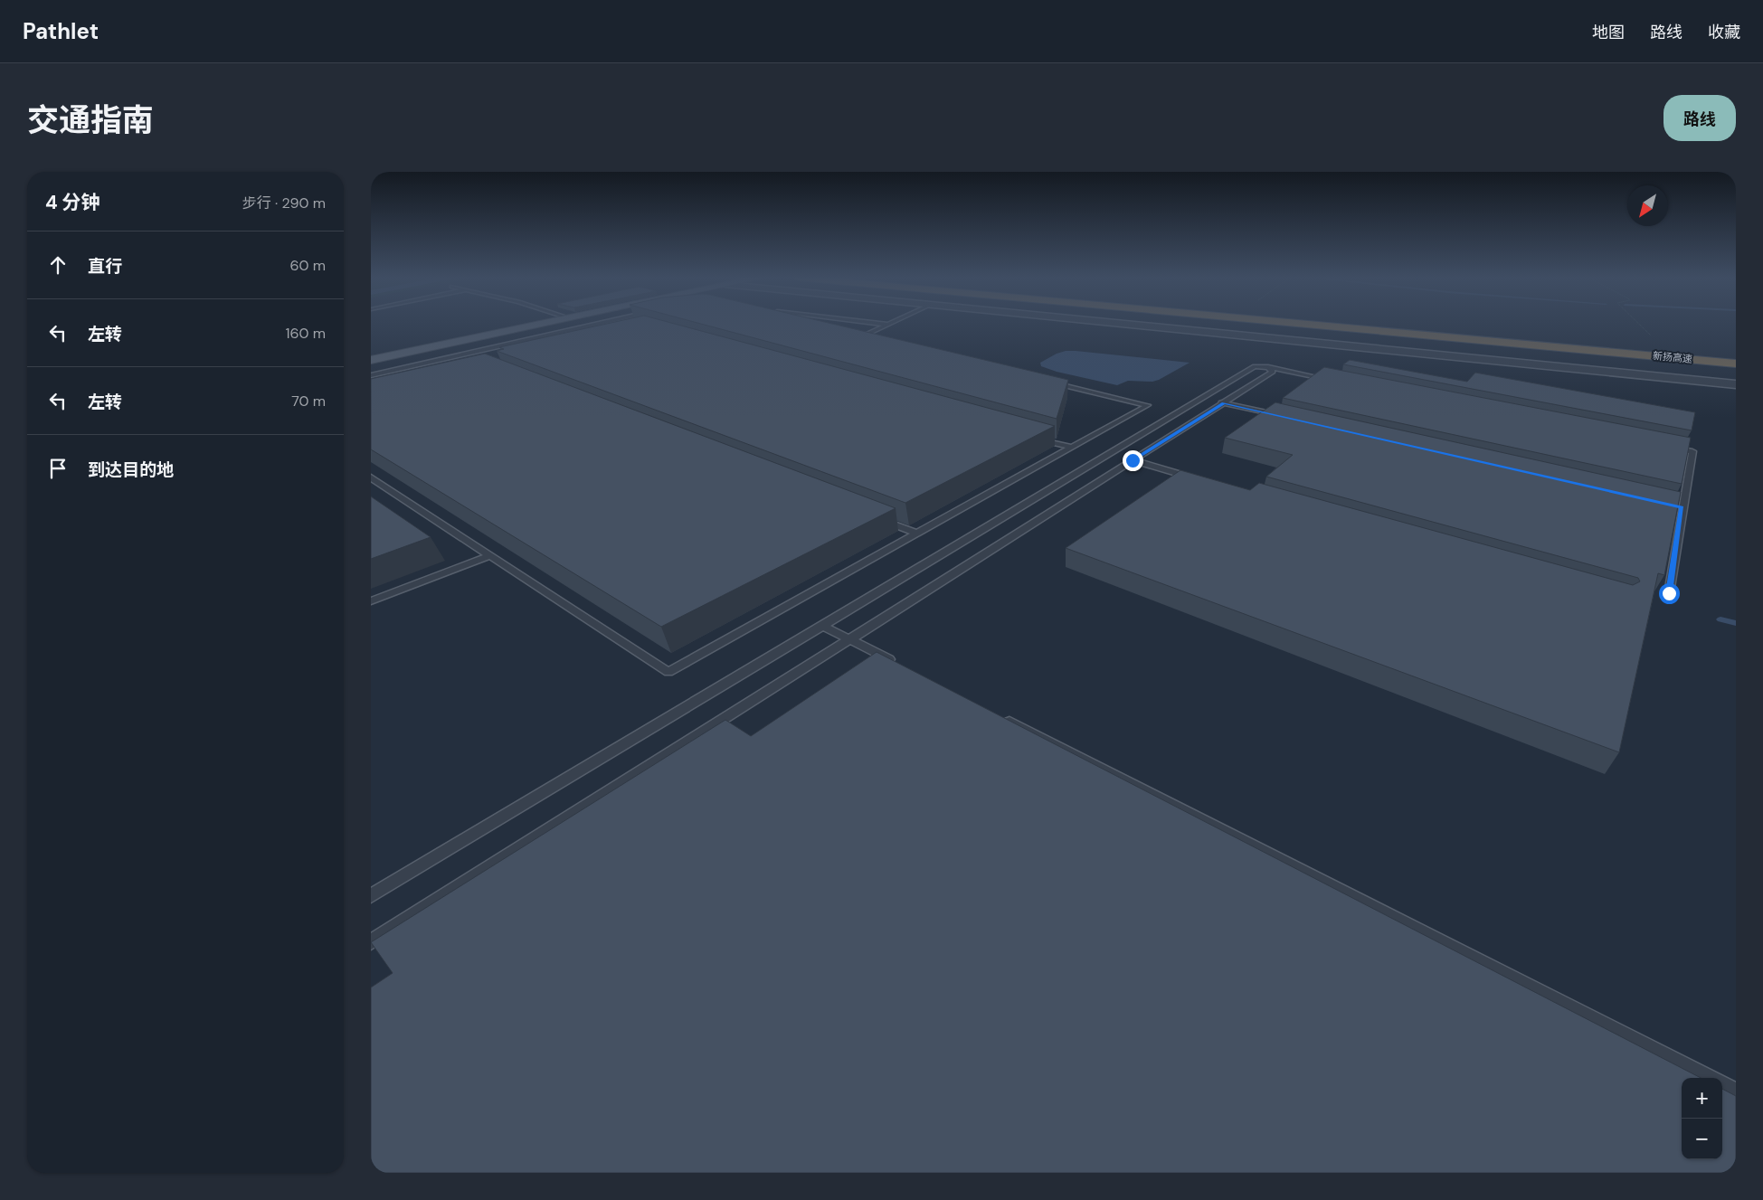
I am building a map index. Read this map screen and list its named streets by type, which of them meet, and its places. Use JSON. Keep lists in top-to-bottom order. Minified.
{"streets":{"highway":["新扬高速"]},"north":"bottom left","page":{"header":"Pathlet","nav":["地图","路线","收藏"],"title":"交通指南","buttons":"路线","heading":["4 分钟","步行 · 290 m"],"list":[["直行","60 m"],["左转","160 m"],["左转","70 m"],"到达目的地"],"map_buttons":["+","−"]}}
